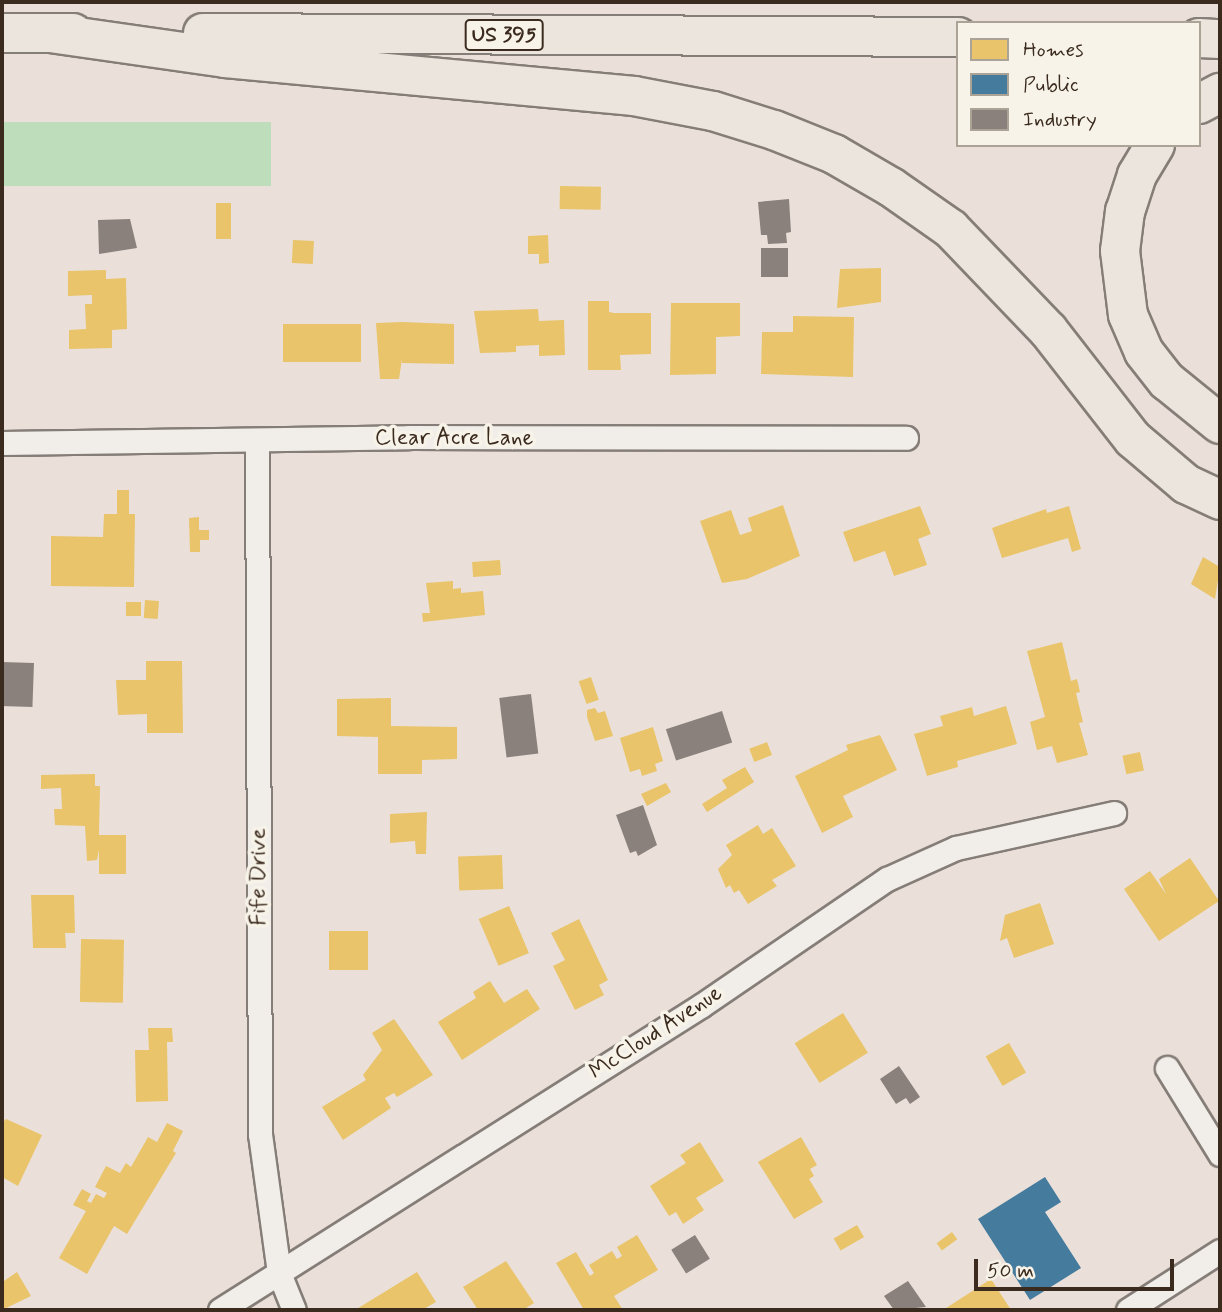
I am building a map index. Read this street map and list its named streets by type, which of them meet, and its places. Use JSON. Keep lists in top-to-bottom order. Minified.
{"streets":{"highway":["US 395"],"street":["Clear Acre Lane","Fife Drive","McCloud Avenue"]},"crossings":[["Clear Acre Lane","Fife Drive"],["Fife Drive","McCloud Avenue"]],"legend":["Homes","Public","Industry"],"scale_bar":"50 m"}
